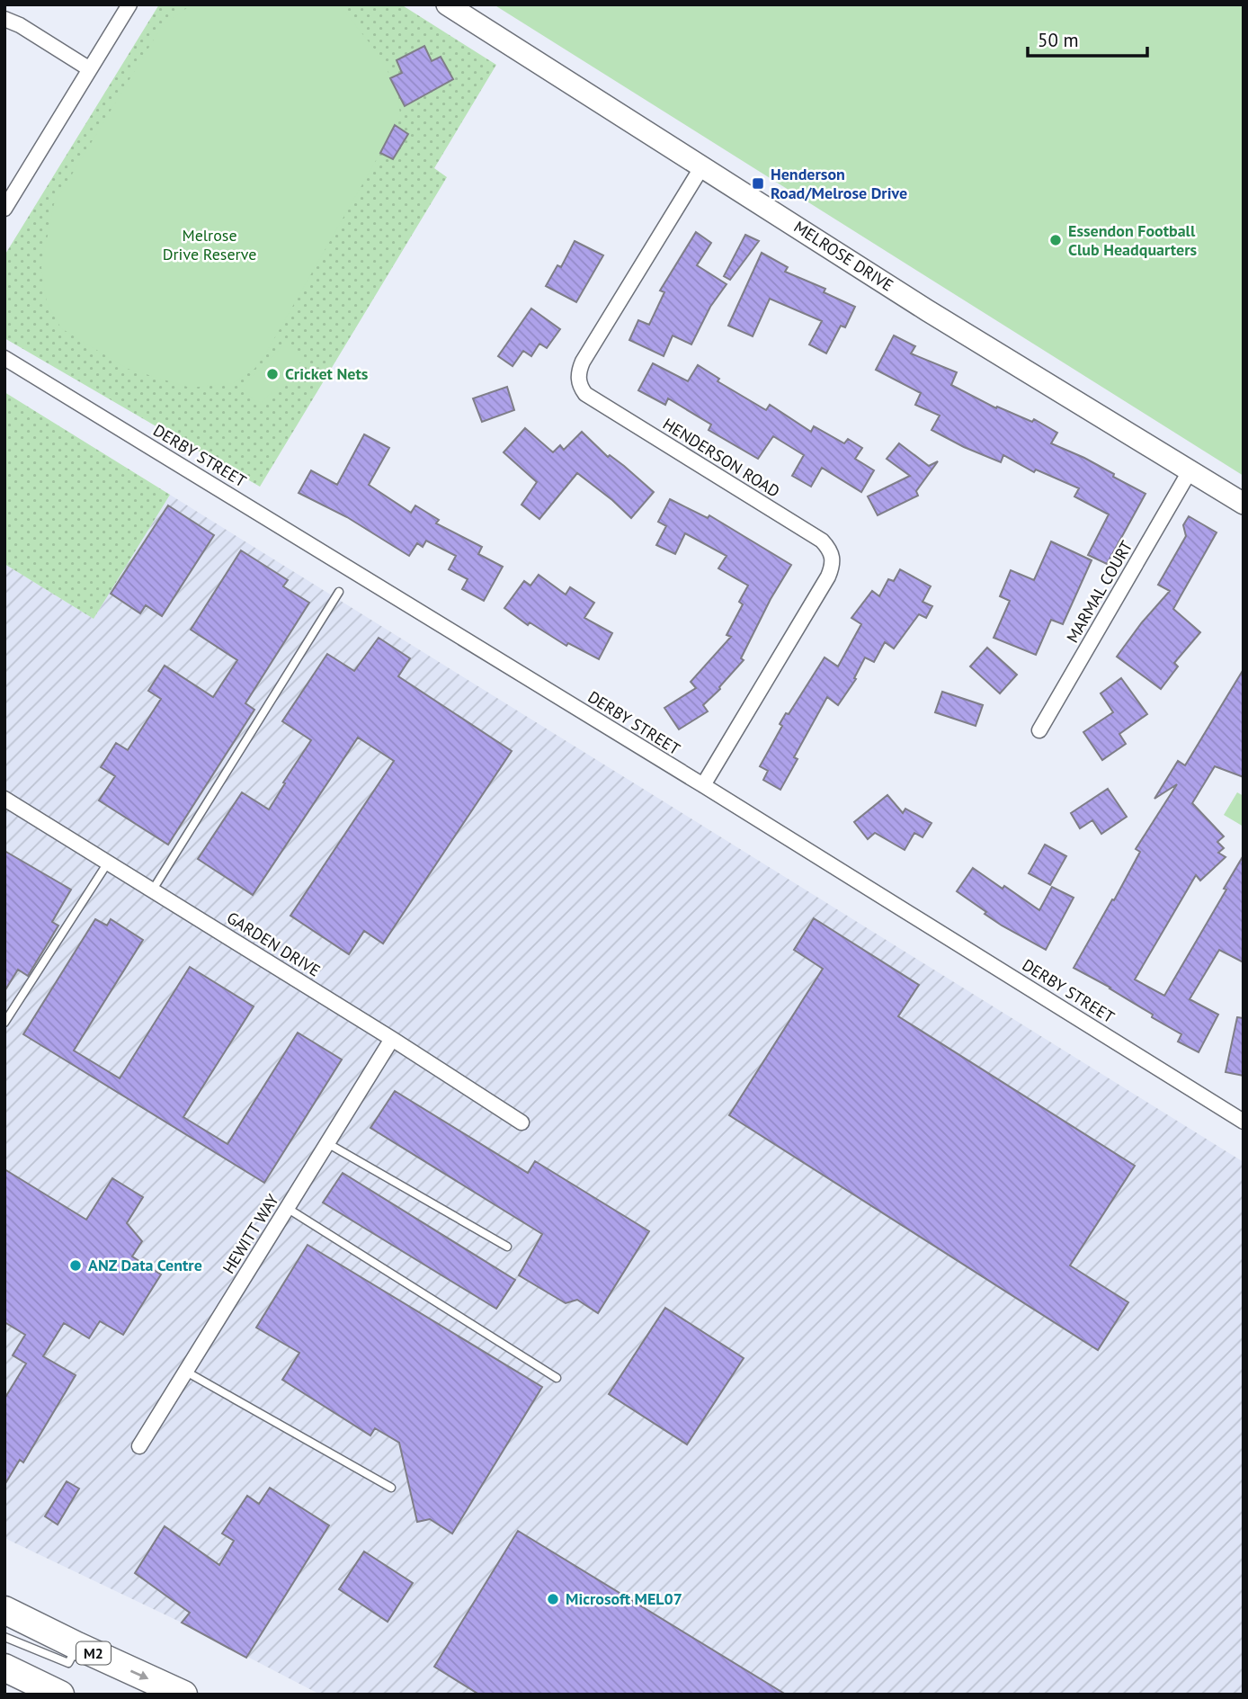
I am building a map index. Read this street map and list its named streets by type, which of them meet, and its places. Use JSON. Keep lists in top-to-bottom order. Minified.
{"streets":{"highway":["M2"],"street":["MELROSE DRIVE","DERBY STREET","HENDERSON ROAD","MARMAL COURT","GARDEN DRIVE","HEWITT WAY"]},"crossings":[["MELROSE DRIVE","HENDERSON ROAD"],["MELROSE DRIVE","MARMAL COURT"],["DERBY STREET","HENDERSON ROAD"],["GARDEN DRIVE","HEWITT WAY"]],"parks":["Melrose Drive Reserve"],"places":{"transit":["Henderson Road/Melrose Drive"],"other":["Essendon Football Club Headquarters","Cricket Nets","ANZ Data Centre","Microsoft MEL07"]},"scale_bar":"50 m"}
